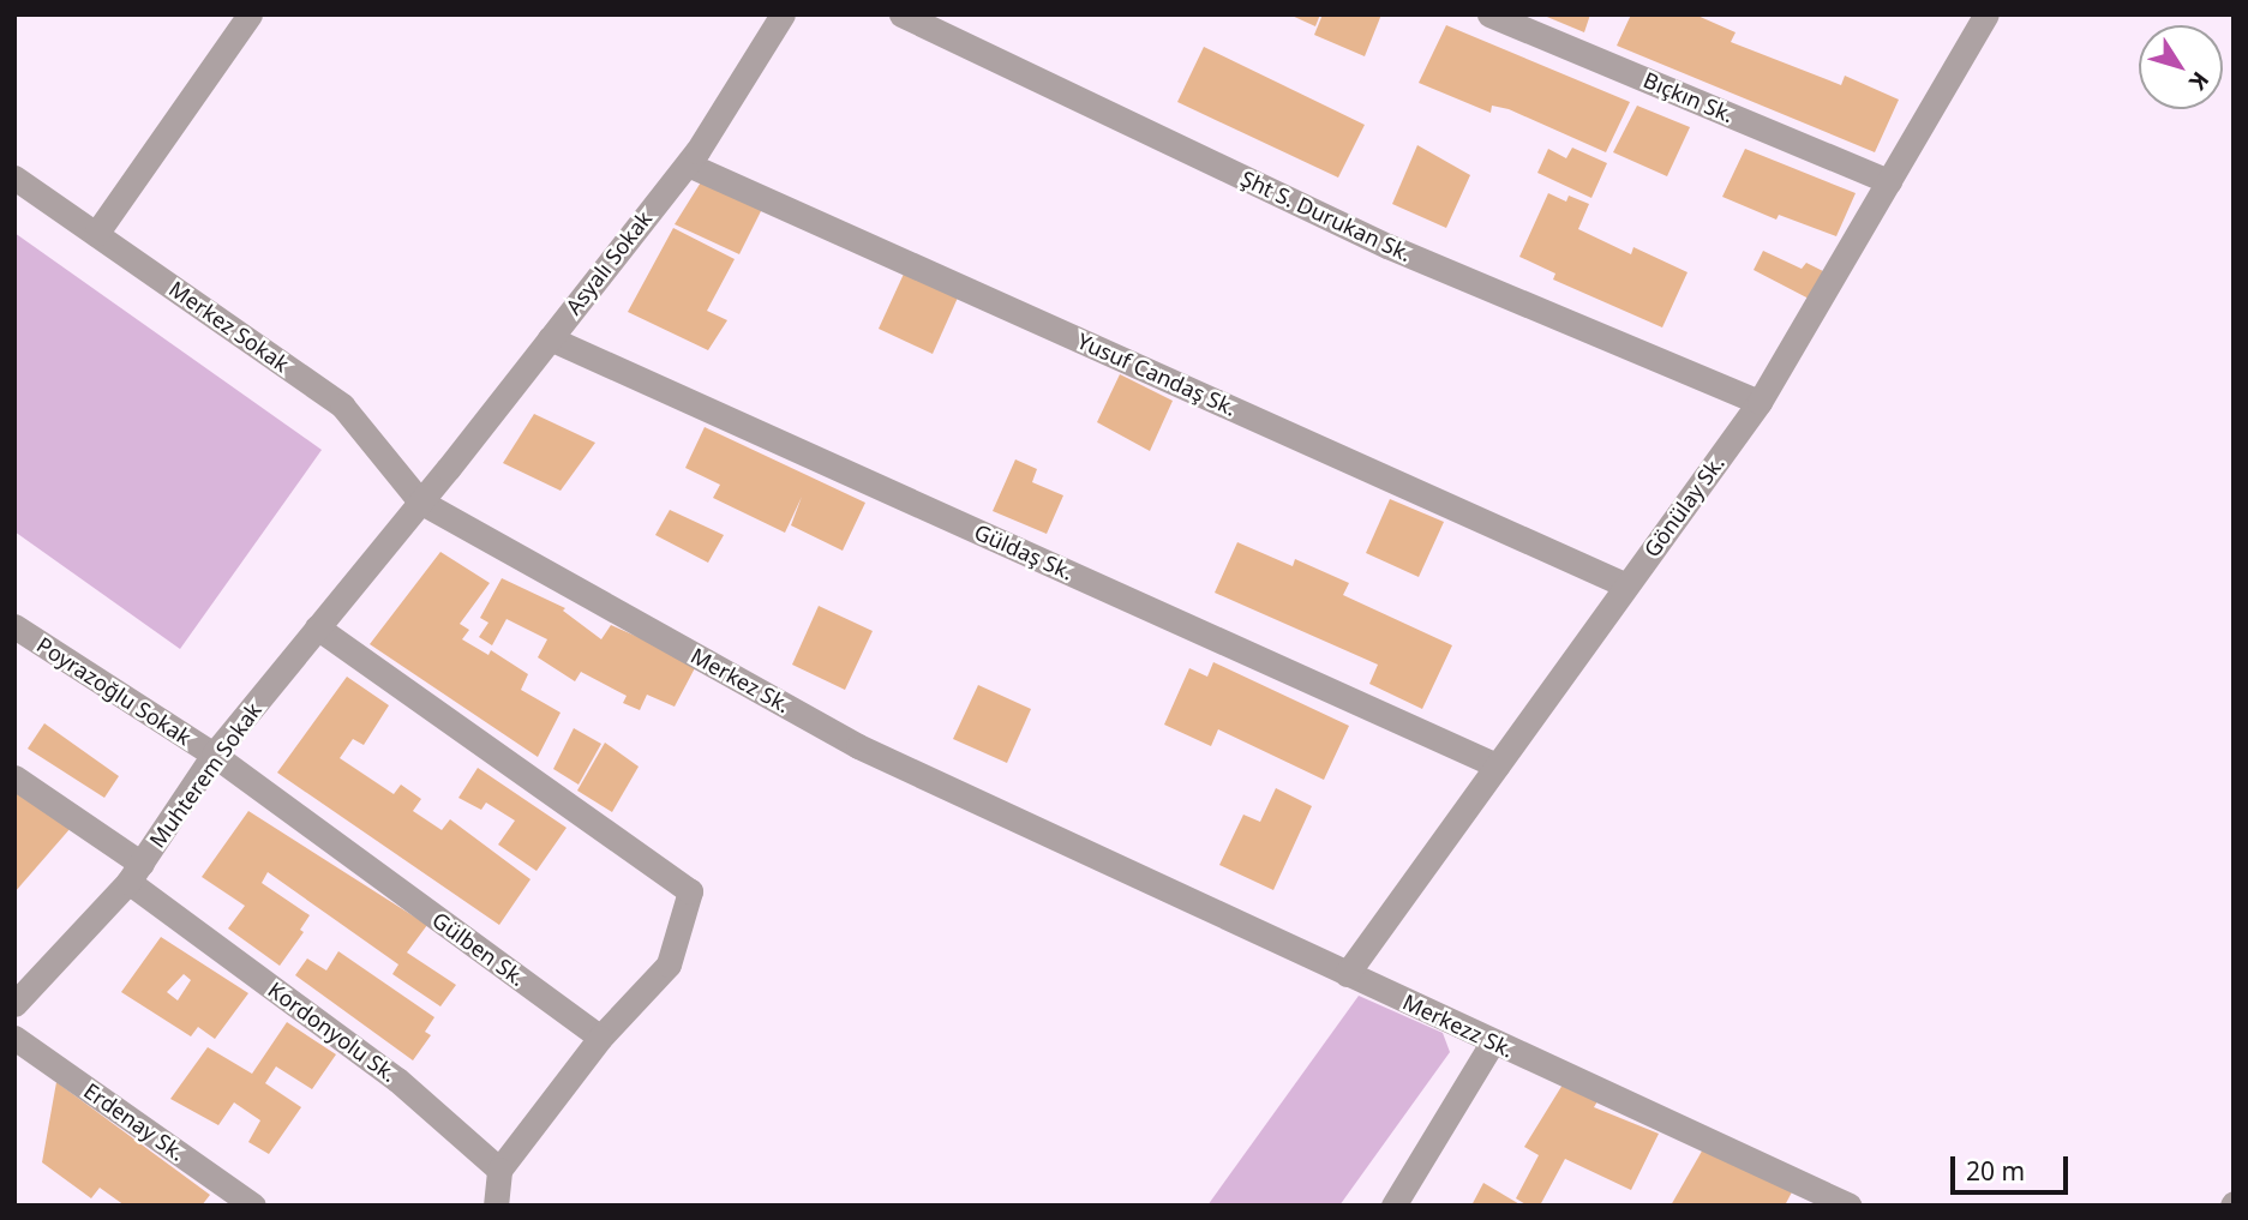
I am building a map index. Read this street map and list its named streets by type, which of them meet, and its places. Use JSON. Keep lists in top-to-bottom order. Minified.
{"streets":{"street":["Bıçkın Sk.","Şht S. Durukan Sk.","Asyalı Sokak","Merkez Sokak","Yusuf Candaş Sk.","Gönülay Sk.","Güldaş Sk.","Merkez Sk.","Poyrazoğlu Sokak","Muhterem Sokak","Gülben Sk.","Merkezz Sk.","Kordonyolu Sk.","Erdenay Sk."]},"crossings":[["Bıçkın Sk.","Gönülay Sk."],["Şht S. Durukan Sk.","Gönülay Sk."],["Asyalı Sokak","Merkez Sokak"],["Asyalı Sokak","Yusuf Candaş Sk."],["Asyalı Sokak","Güldaş Sk."],["Asyalı Sokak","Merkez Sk."],["Asyalı Sokak","Muhterem Sokak"],["Merkez Sokak","Merkez Sk."],["Merkez Sokak","Muhterem Sokak"],["Yusuf Candaş Sk.","Gönülay Sk."],["Gönülay Sk.","Güldaş Sk."],["Gönülay Sk.","Merkezz Sk."],["Merkez Sk.","Muhterem Sokak"],["Merkez Sk.","Merkezz Sk."],["Poyrazoğlu Sokak","Muhterem Sokak"],["Poyrazoğlu Sokak","Gülben Sk."],["Muhterem Sokak","Gülben Sk."],["Muhterem Sokak","Kordonyolu Sk."]],"scale_bar":"20 m","north":"bottom right"}
